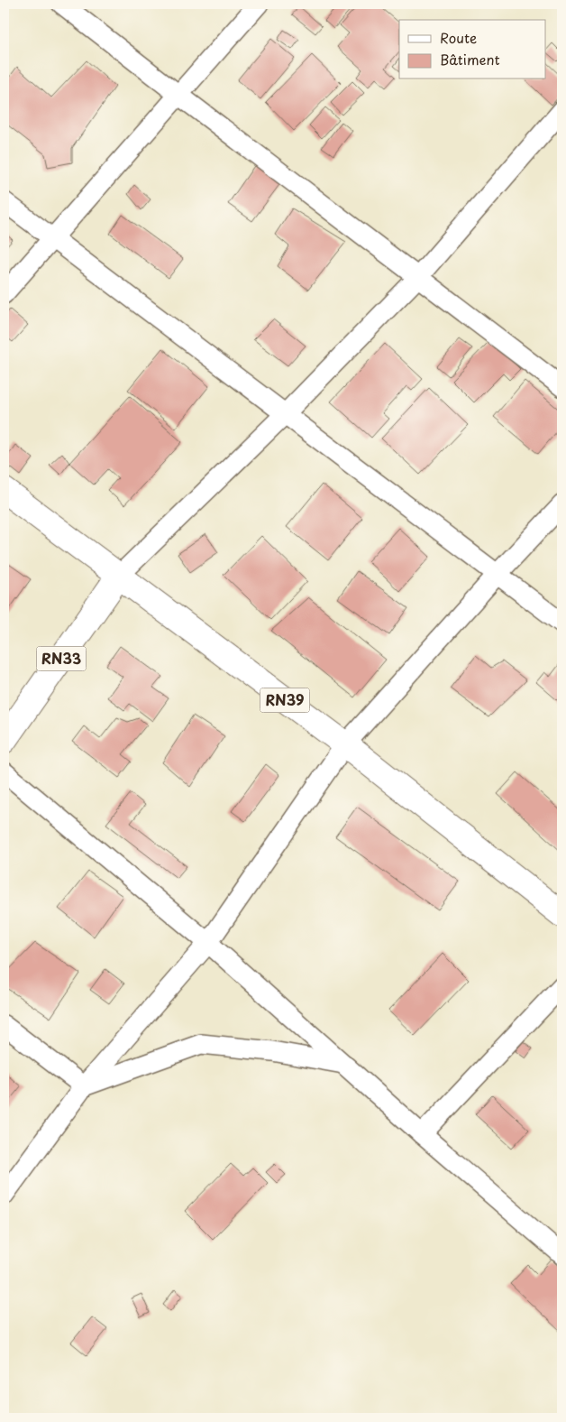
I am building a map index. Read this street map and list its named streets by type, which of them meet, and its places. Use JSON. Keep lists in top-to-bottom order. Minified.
{"streets":{"main road":["RN33","RN39"]},"crossings":[["RN33","RN39"]],"legend":["Route","Bâtiment"]}
